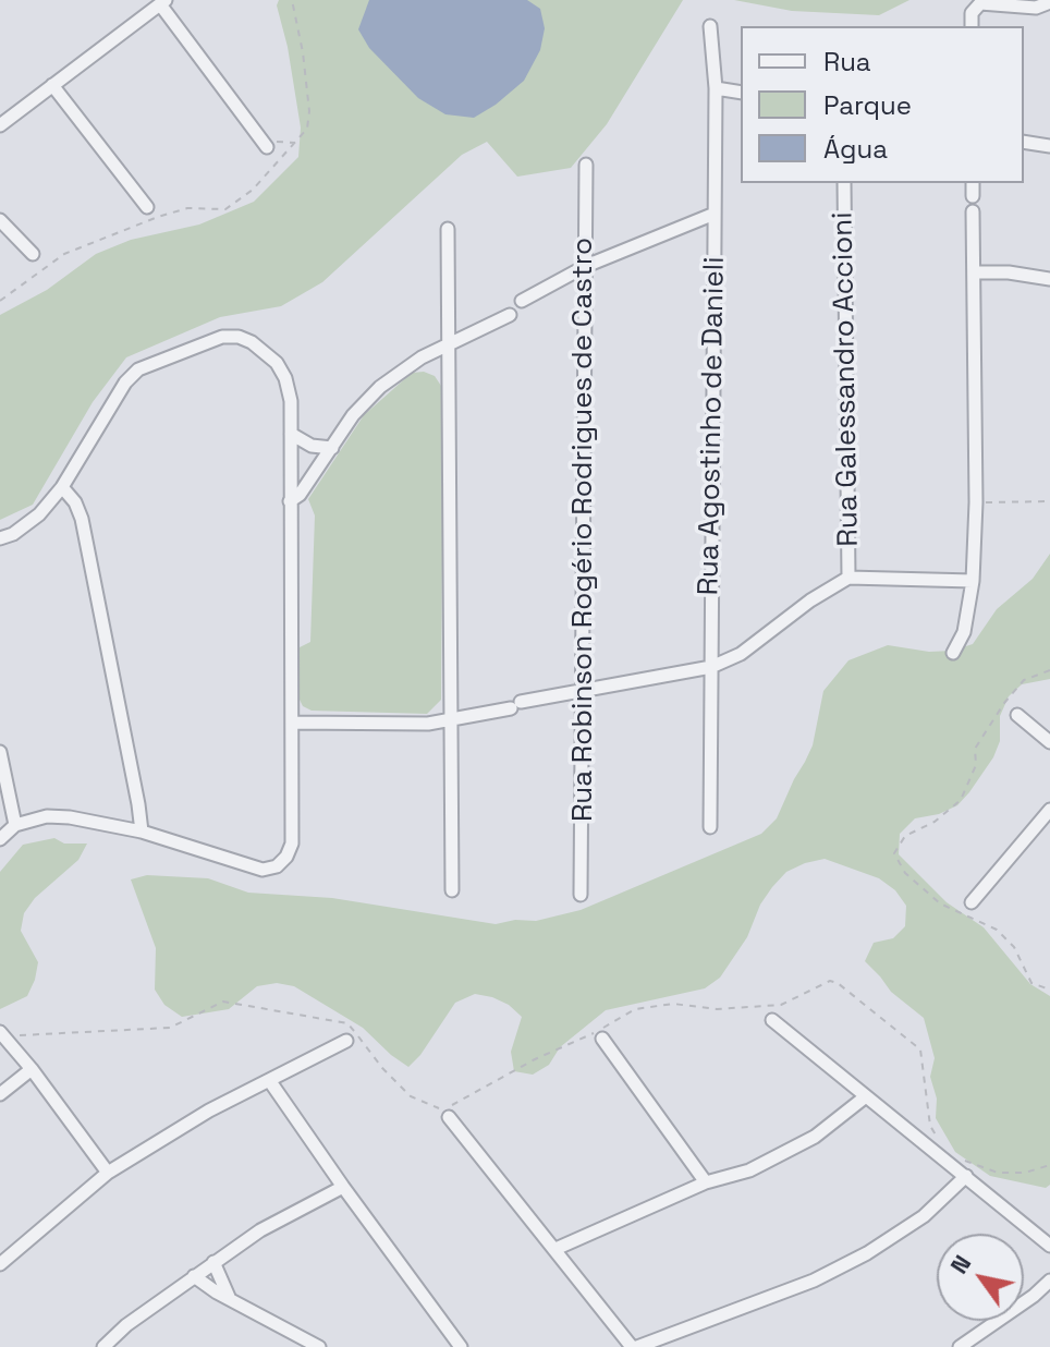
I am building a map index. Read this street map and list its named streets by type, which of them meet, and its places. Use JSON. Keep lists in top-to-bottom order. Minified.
{"streets":{"street":["Rua Galessandro Accioni","Rua Agostinho de Danieli","Rua Robinson Rogério Rodrigues de Castro"]},"legend":["Rua","Parque","Água"],"north":"top left"}
